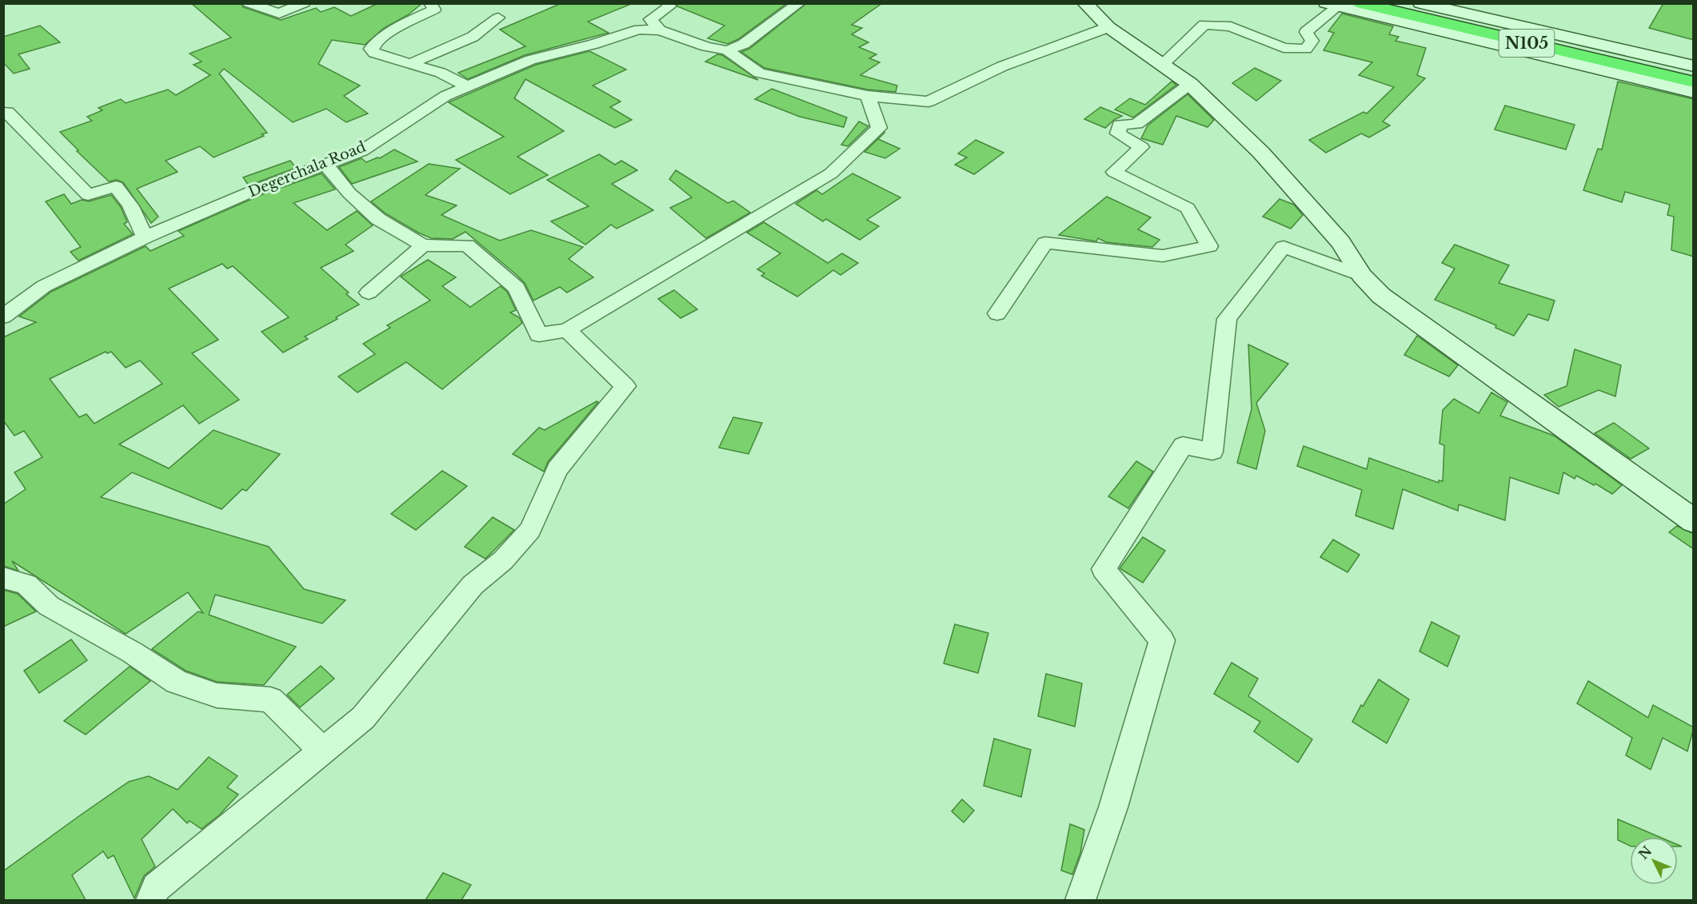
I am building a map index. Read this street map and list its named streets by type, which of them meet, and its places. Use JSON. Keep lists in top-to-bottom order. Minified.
{"streets":{"highway":["N105"],"street":["Degerchala Road"]},"north":"top left"}
